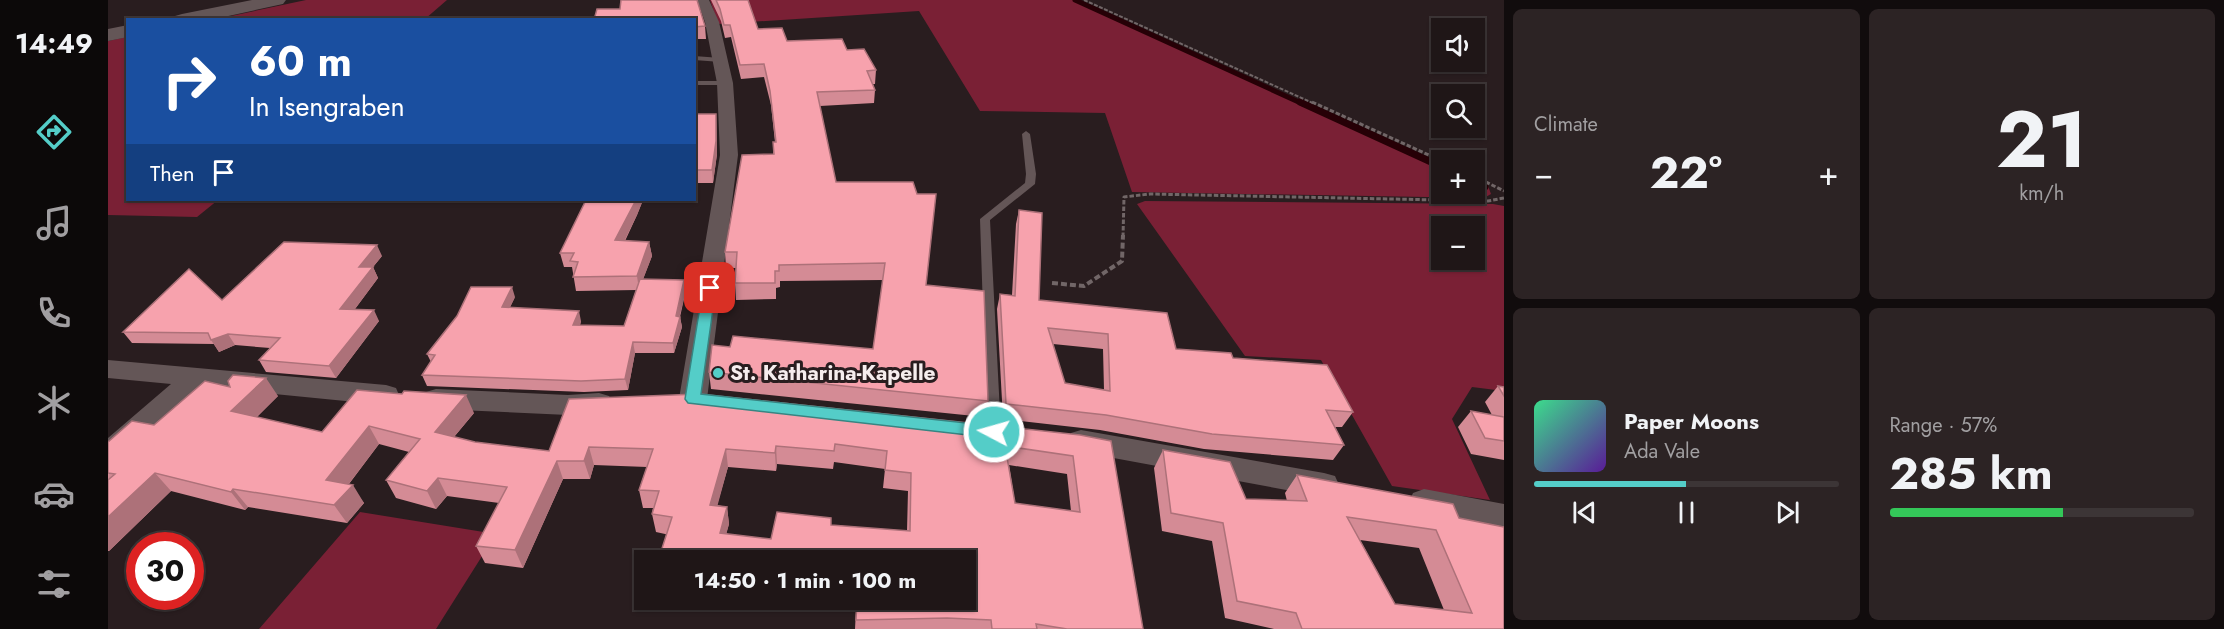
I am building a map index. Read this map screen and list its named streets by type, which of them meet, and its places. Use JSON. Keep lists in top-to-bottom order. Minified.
{"places":["St. Katharina-Kapelle"],"page":{"tabs":"14:49","tile":["Climate",["21","km/h"],["Range · 57%","285 km"]],"map_buttons":["+","−"],"turn":["60 m","In Isengraben"],"then":"Then","heat":["−","22°","+"],"song":["Paper Moons","Ada Vale"],"limit":"30","trip":"14:50 · 1 min · 100 m"}}
